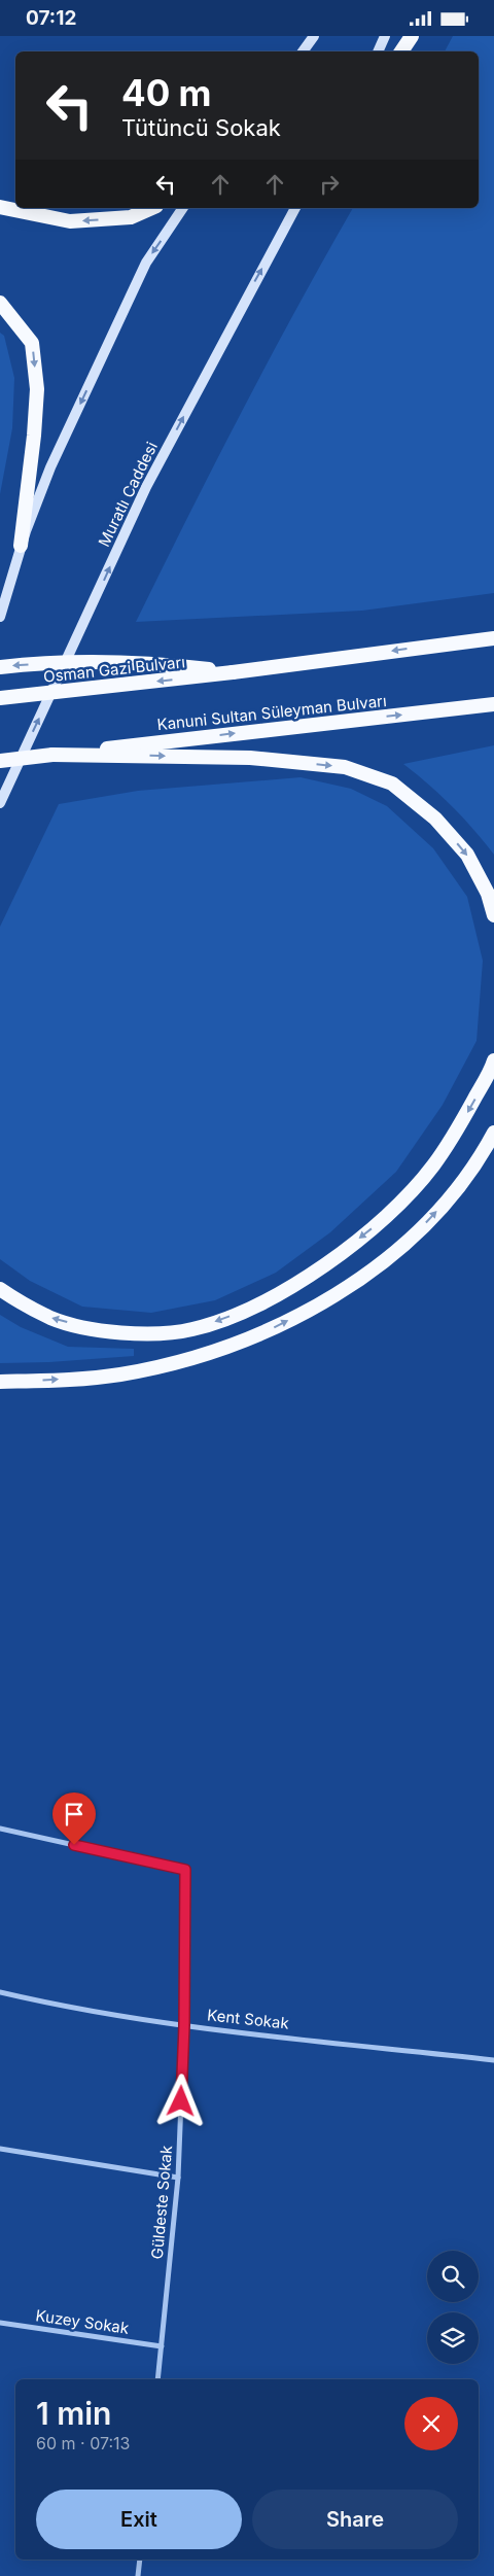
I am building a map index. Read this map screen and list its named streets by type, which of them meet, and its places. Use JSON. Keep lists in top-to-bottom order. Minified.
{"streets":{"highway":["Osman Gazi Bulvarı","Kanuni Sultan Süleyman Bulvarı"],"main road":["Muratlı Caddesi"],"street":["Kent Sokak","Güldeste Sokak","Kuzey Sokak"]},"crossings":[["Kent Sokak","Güldeste Sokak"],["Güldeste Sokak","Kuzey Sokak"]],"one_way":["Muratlı Caddesi"],"page":{"status":"07:12","turn":["40 m","Tütüncü Sokak"],"heading":["1 min","60 m · 07:13"],"buttons":["Exit","Share"]}}
